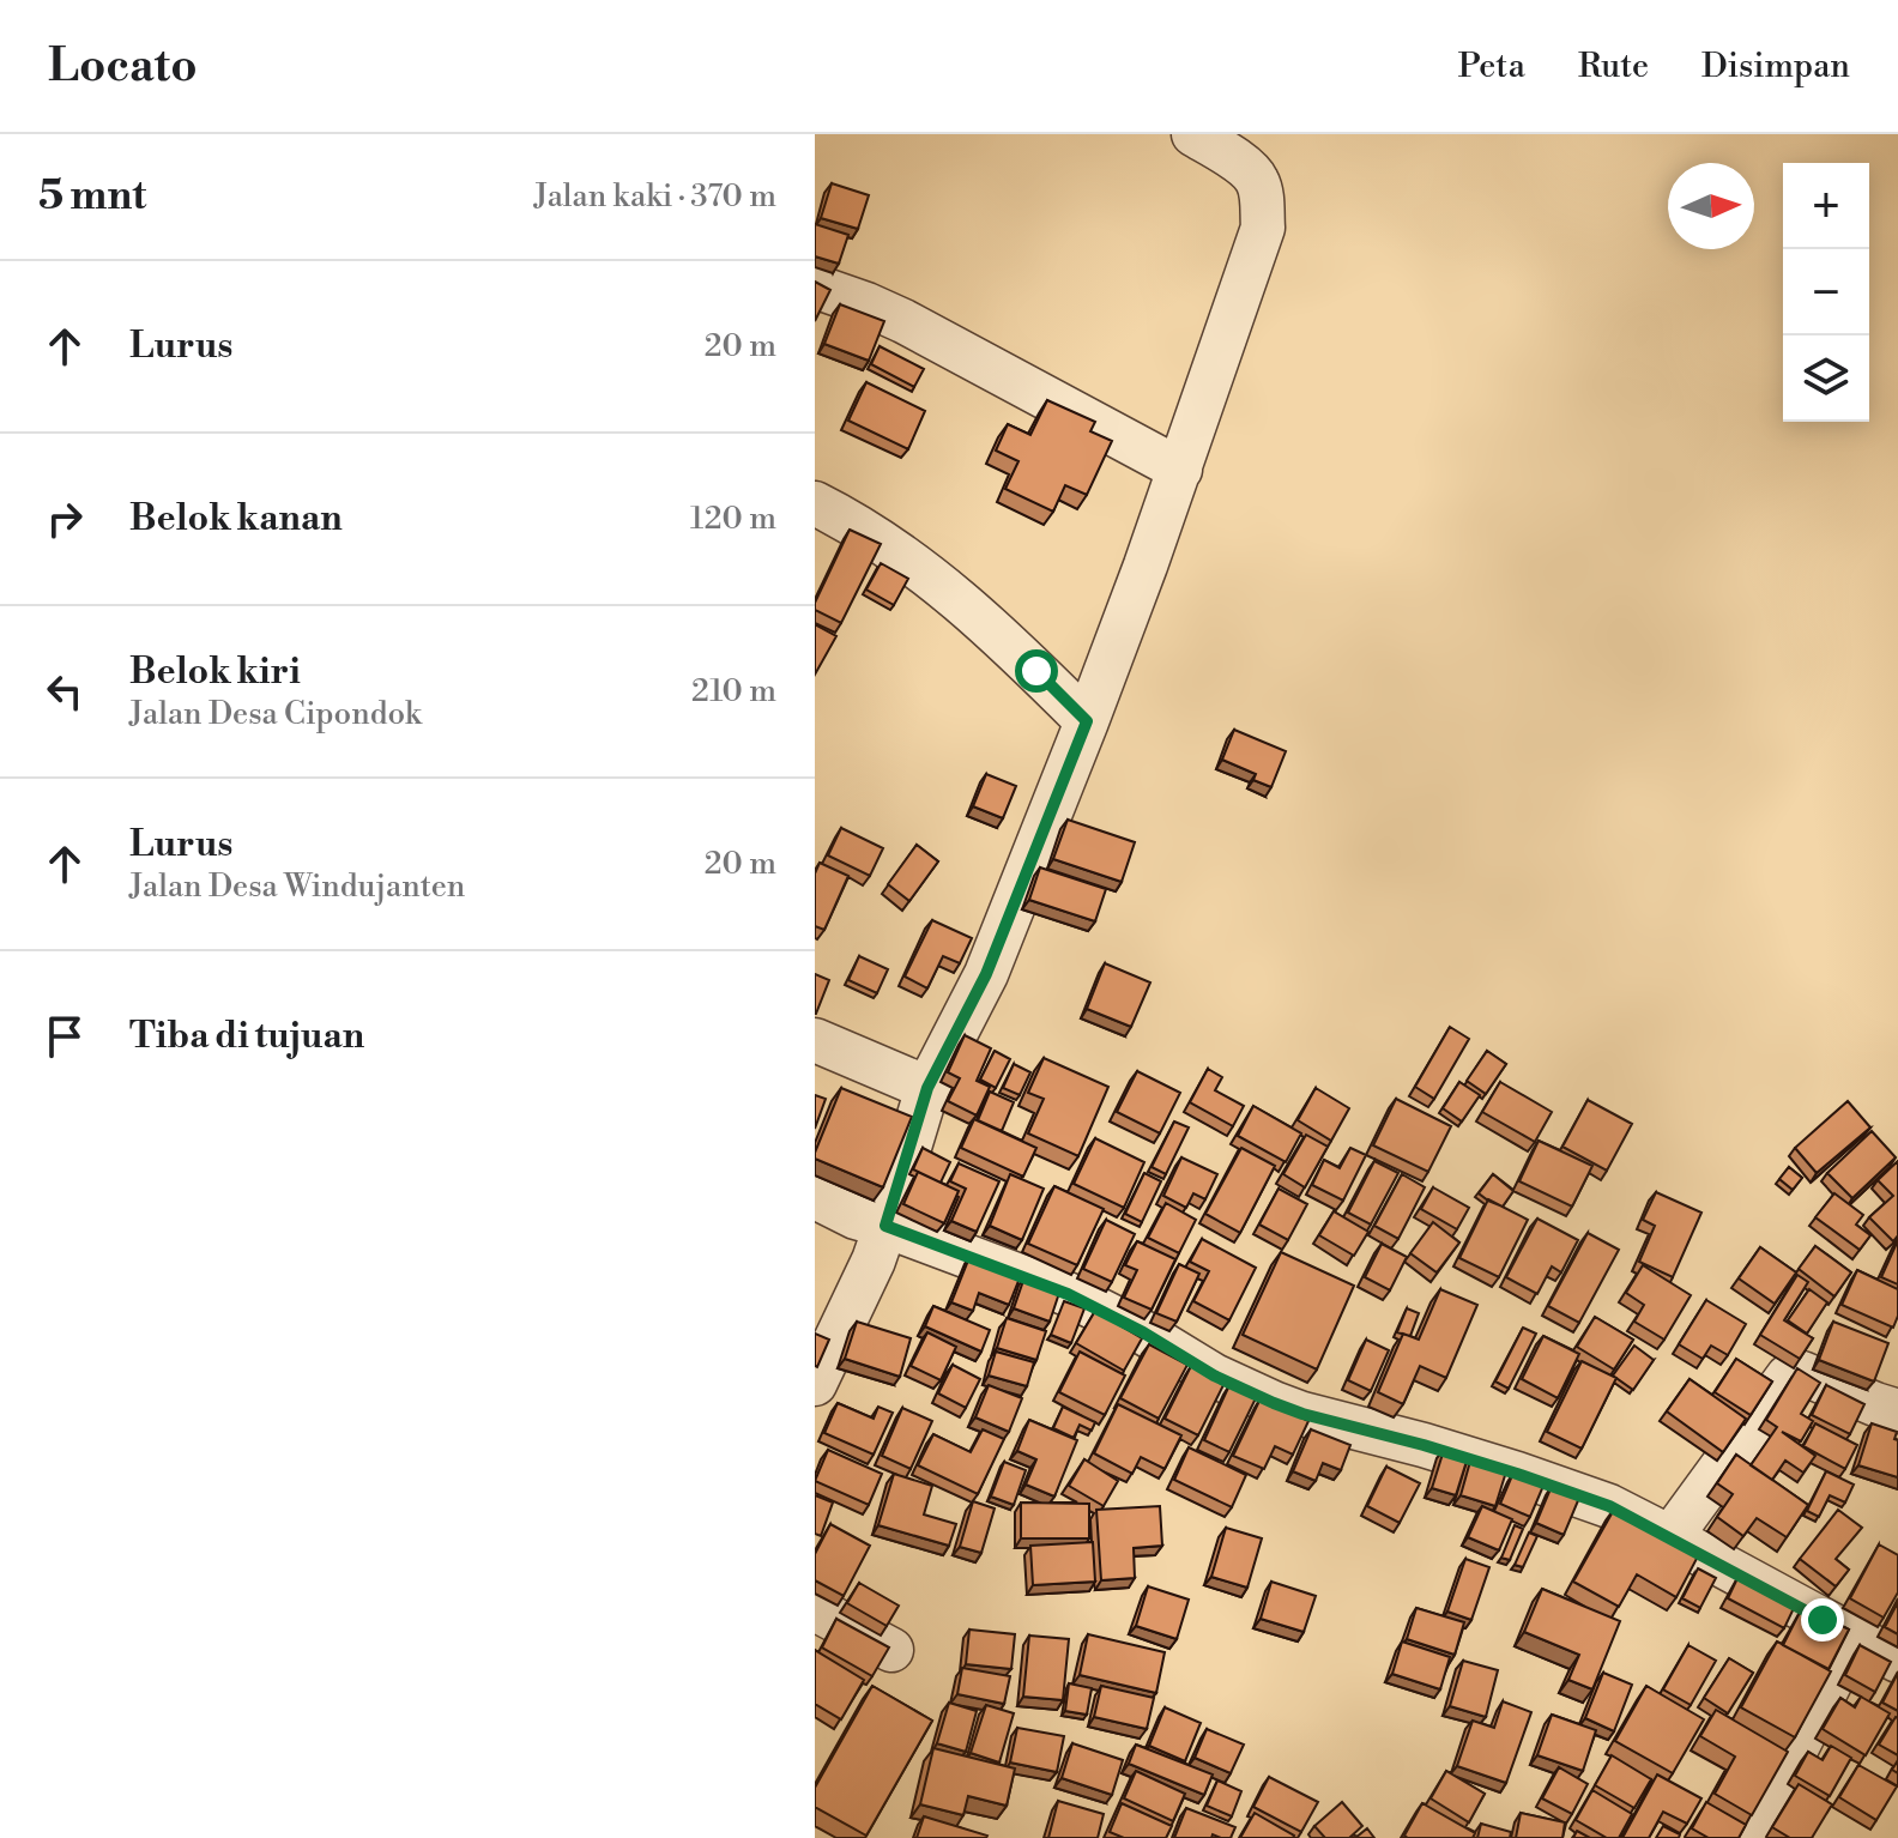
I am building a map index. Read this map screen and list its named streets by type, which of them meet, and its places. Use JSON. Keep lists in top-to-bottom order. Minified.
{"north":"right","page":{"header":"Locato","nav":["Peta","Rute","Disimpan"],"heading":["5 mnt","Jalan kaki · 370 m"],"map_buttons":["+","−"],"list":[["Lurus","20 m"],["Belok kanan","120 m"],["Belok kiri","Jalan Desa Cipondok","210 m"],["Lurus","Jalan Desa Windujanten","20 m"],"Tiba di tujuan"]}}
